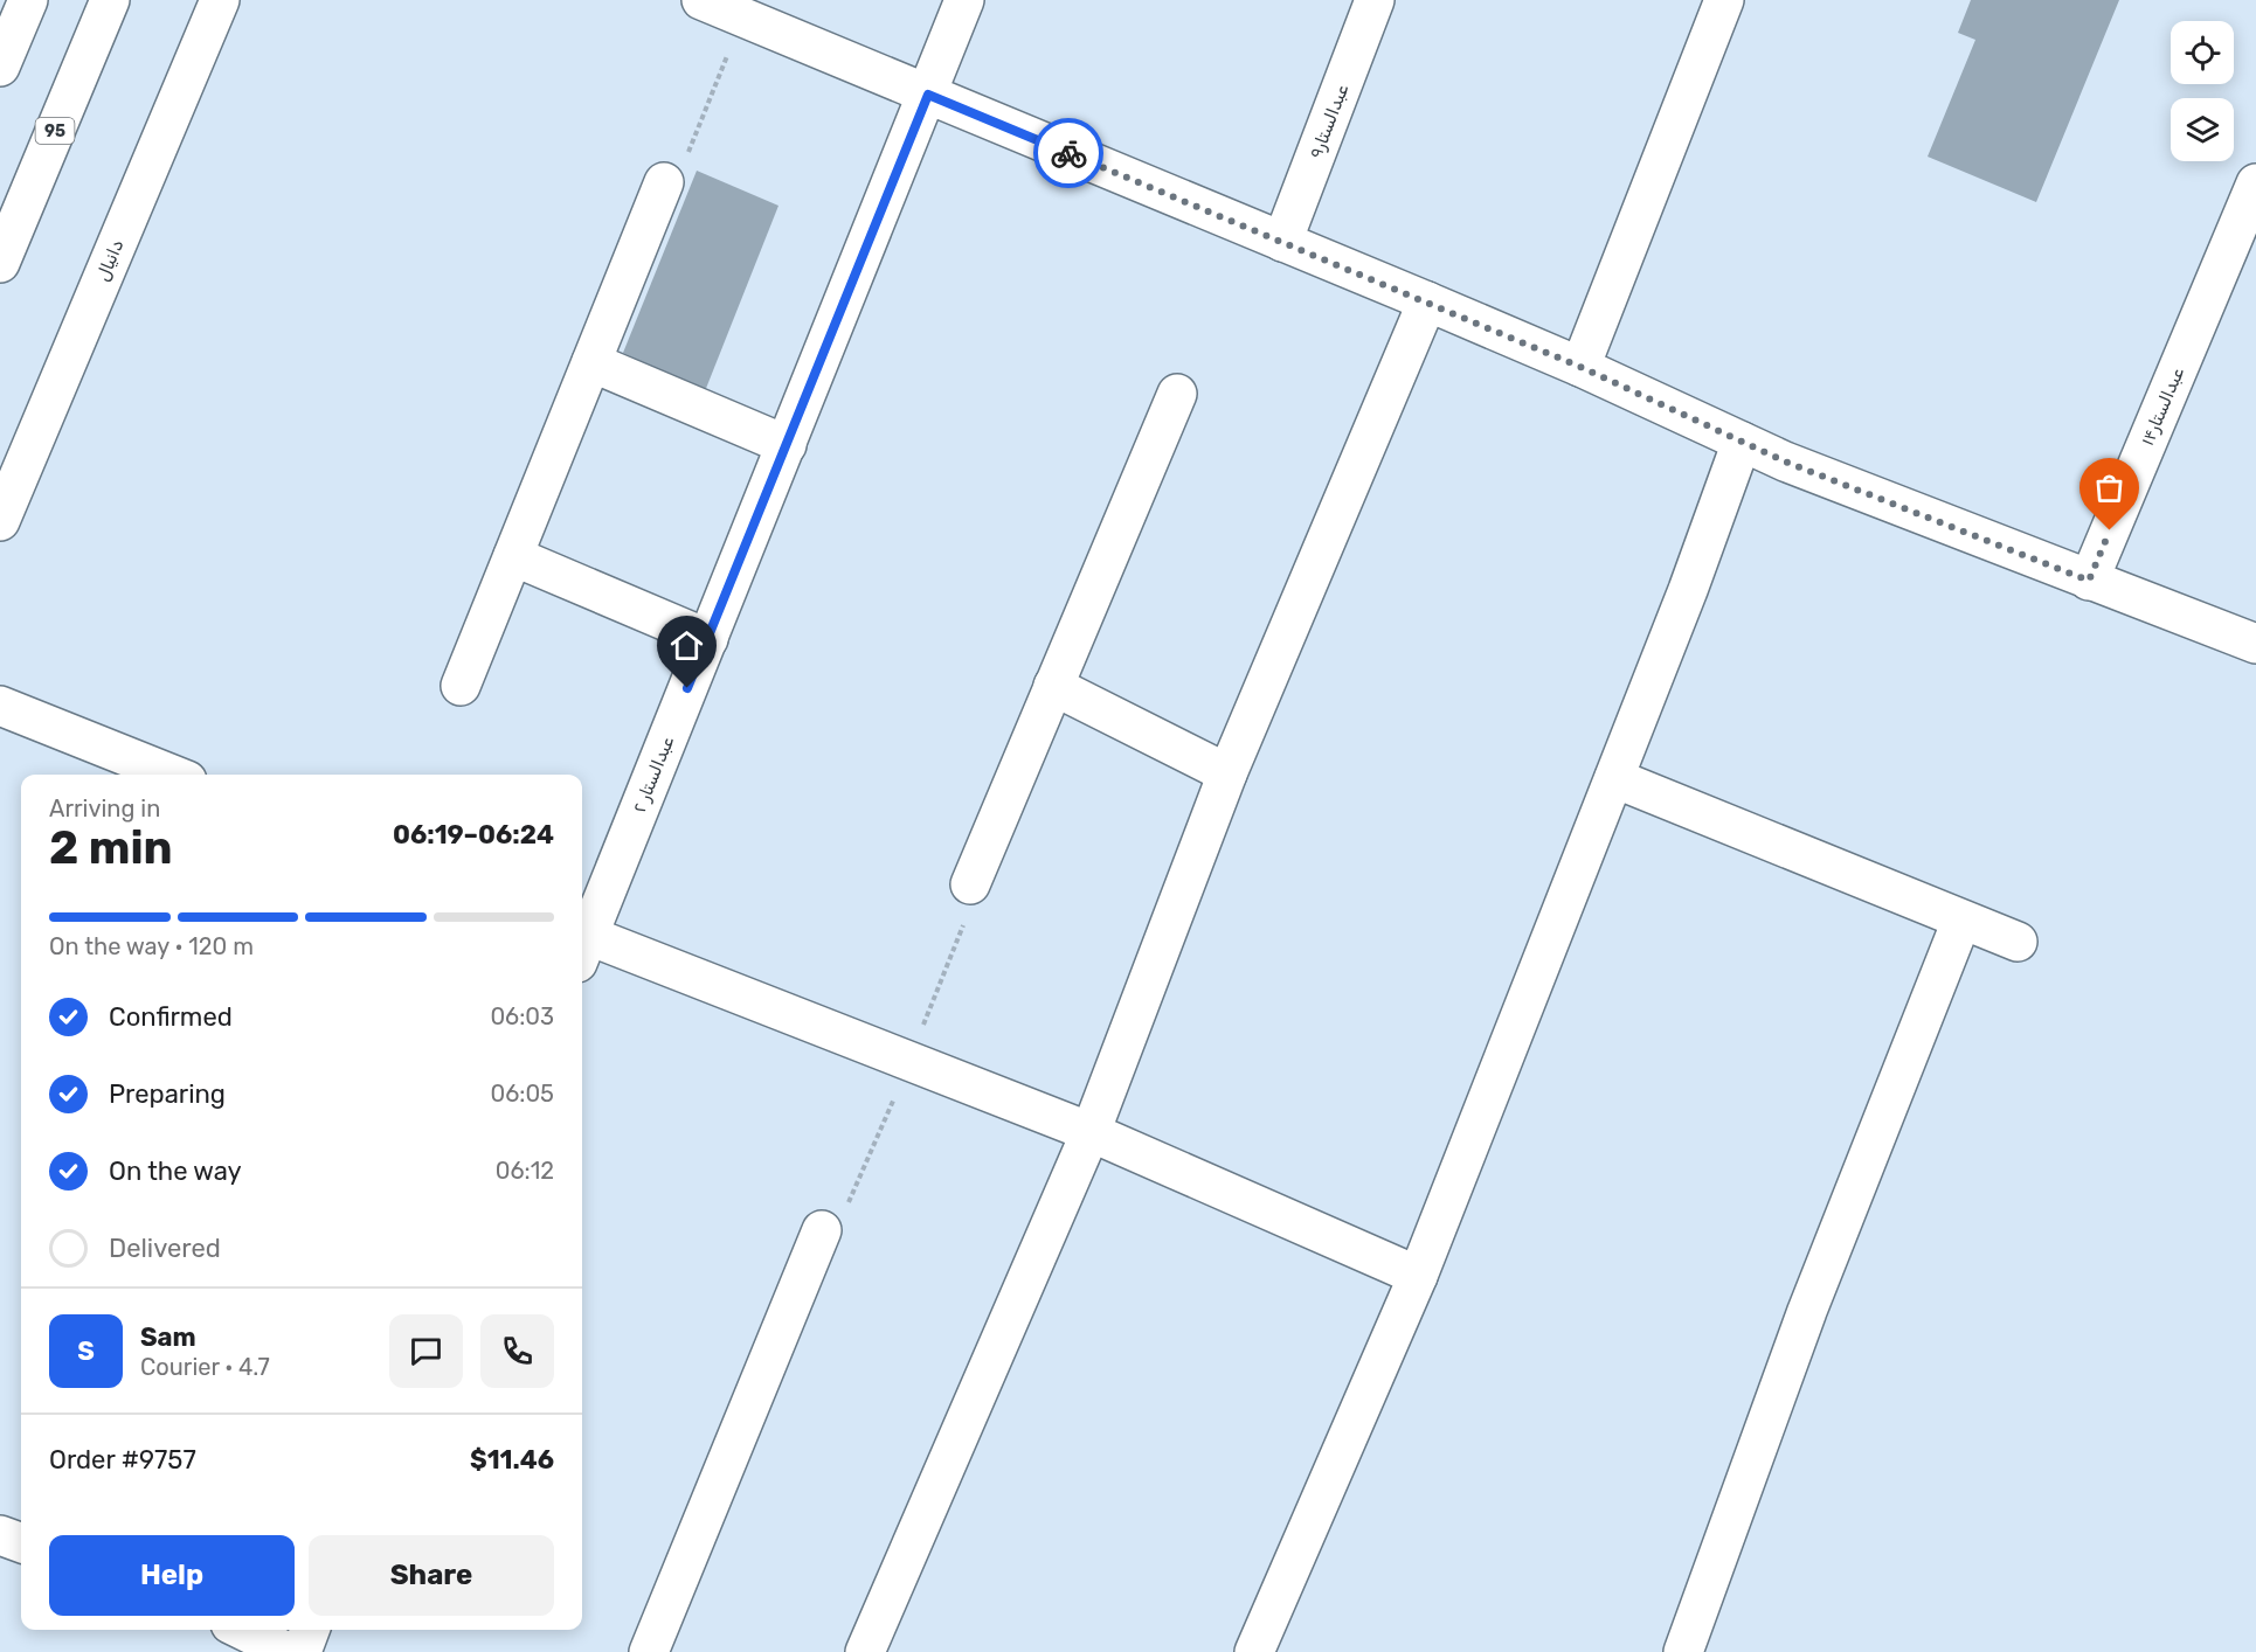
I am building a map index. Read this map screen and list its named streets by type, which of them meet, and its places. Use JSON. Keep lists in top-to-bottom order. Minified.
{"streets":{"main road":["عبدالستار۹","95","دانیال","عبدالستار۱۴","عبدالستار ۲"]},"page":{"heading":["2 min","Arriving in","06:19–06:24"],"panel":["Sam","Courier · 4.7","Order #9757","$11.46"],"bar":"On the way · 120 m","list":[["Confirmed","06:03"],["Preparing","06:05"],["On the way","06:12"],"Delivered"],"round":"S","buttons":["Help","Share"]}}
